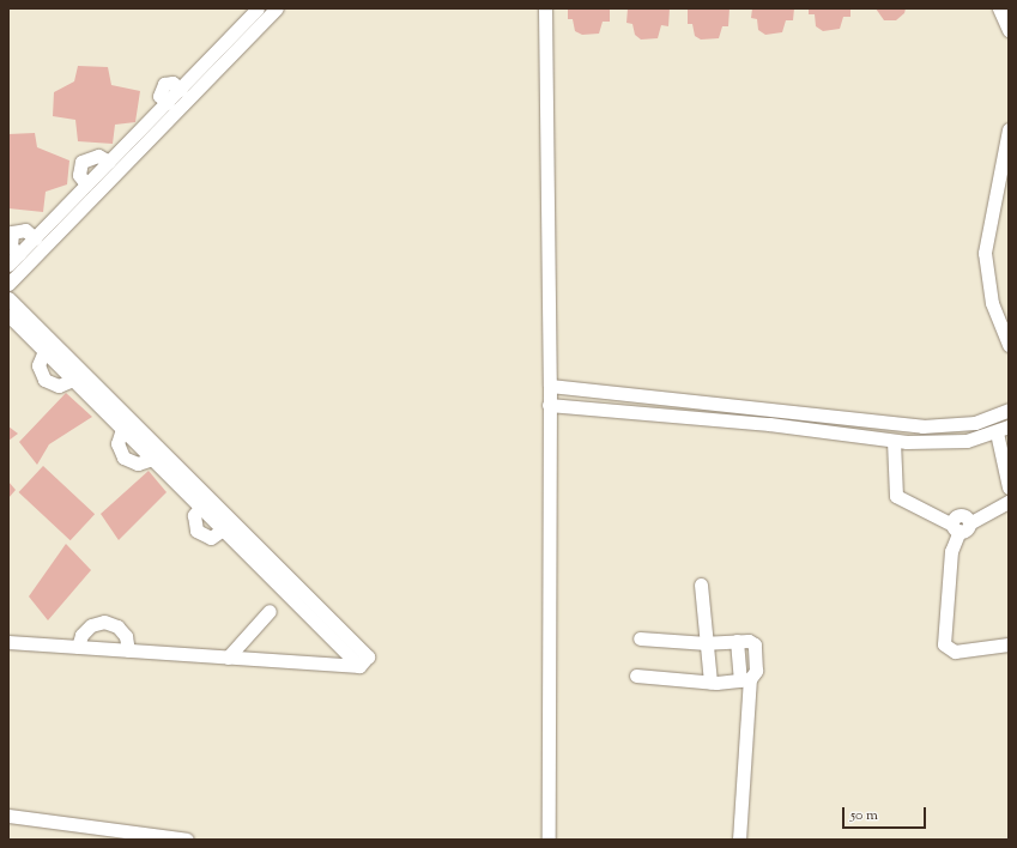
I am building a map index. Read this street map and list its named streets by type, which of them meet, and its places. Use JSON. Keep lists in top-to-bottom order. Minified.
{"scale_bar":"50 m"}
